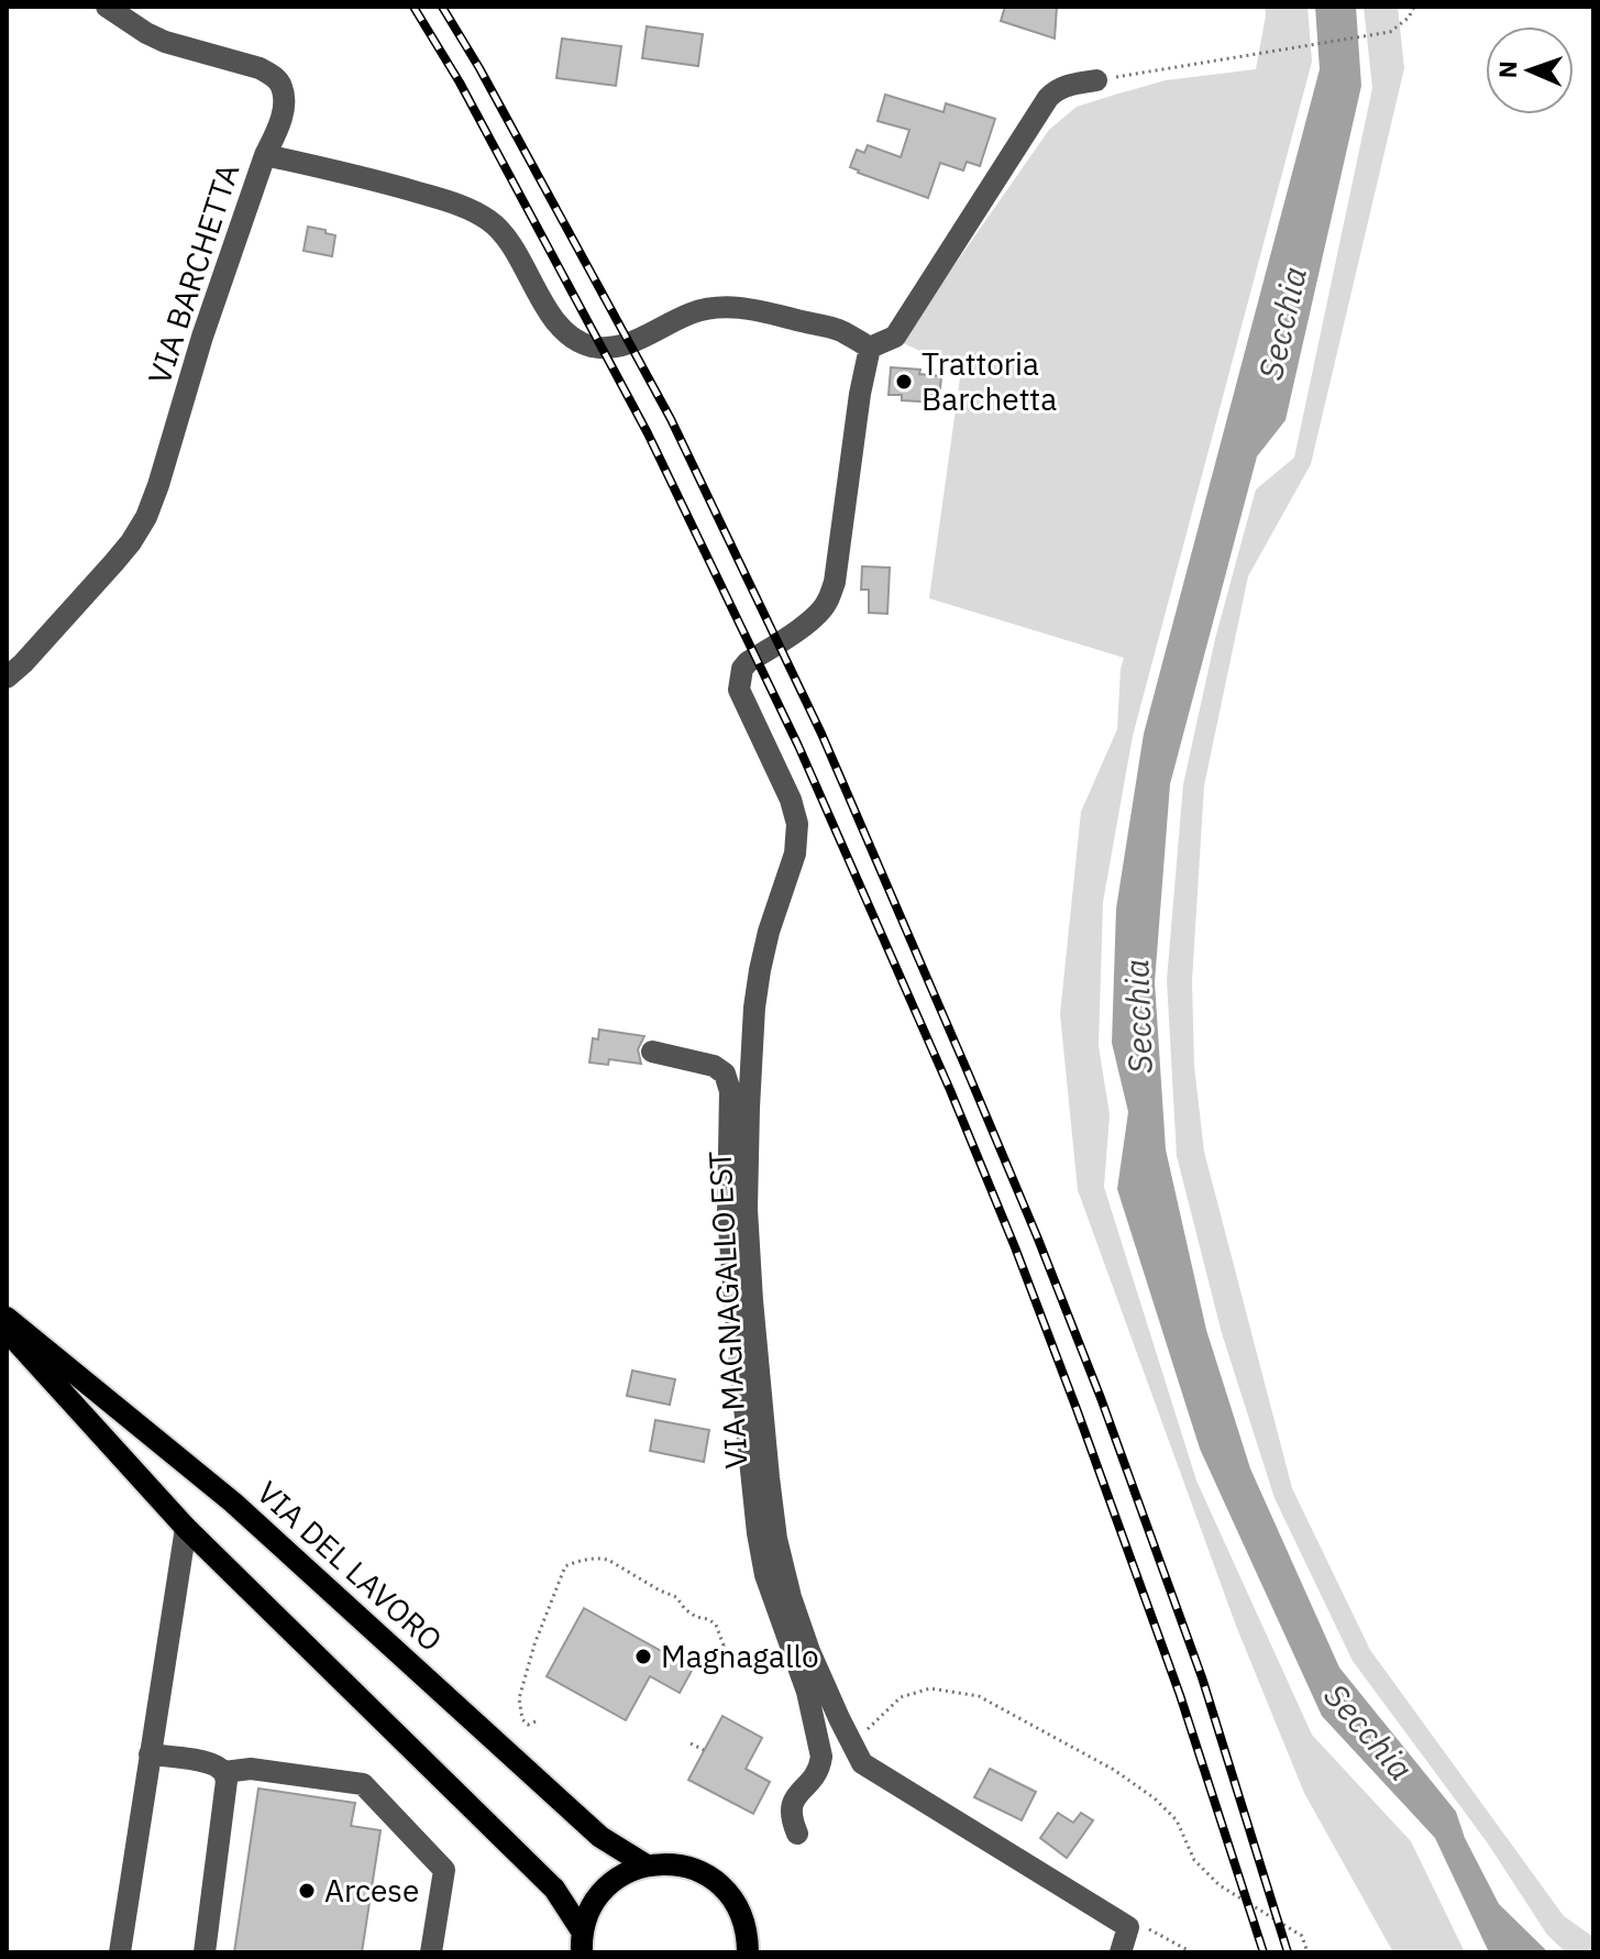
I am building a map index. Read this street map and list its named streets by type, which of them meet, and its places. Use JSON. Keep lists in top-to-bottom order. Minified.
{"streets":{"main road":["VIA DEL LAVORO"],"street":["VIA BARCHETTA","VIA MAGNAGALLO EST"]},"crossings":[["VIA BARCHETTA","VIA MAGNAGALLO EST"]],"water":["Secchia"],"places":["Trattoria Barchetta","Magnagallo","Arcese"],"north":"left"}
